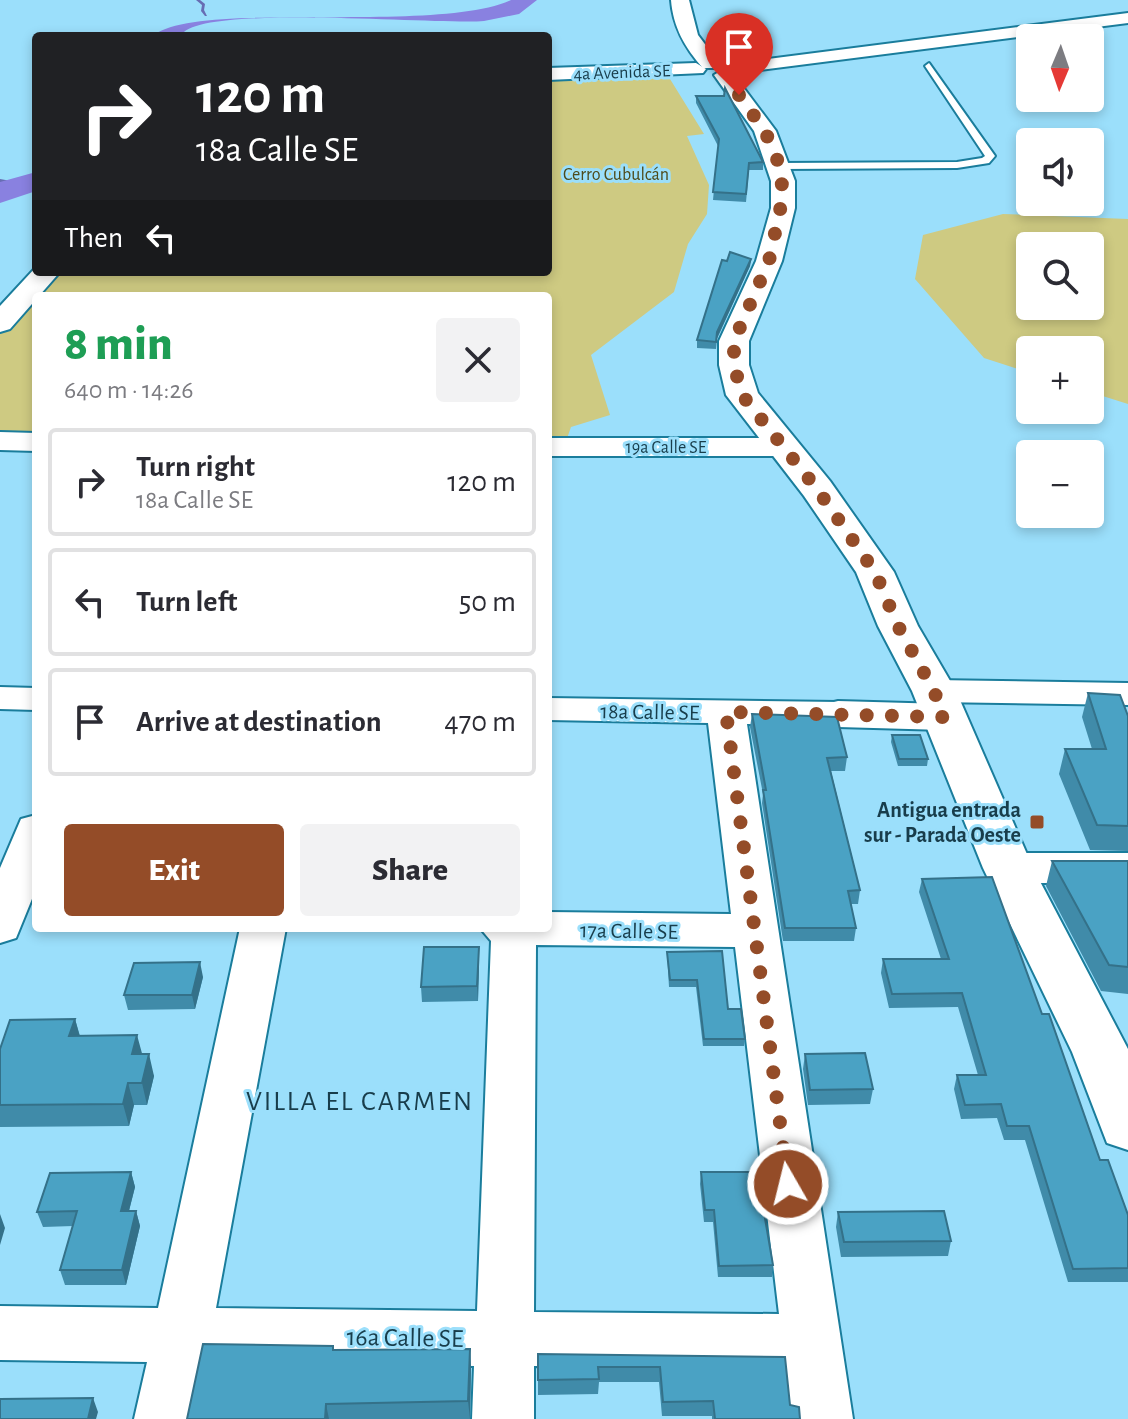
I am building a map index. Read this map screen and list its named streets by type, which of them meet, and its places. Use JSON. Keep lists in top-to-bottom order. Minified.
{"streets":{"main road":["4a Avenida SE","18a Calle SE"],"street":["19a Calle SE","17a Calle SE","16a Calle SE"]},"districts":["VILLA EL CARMEN"],"parks":["Cerro Cubulcán"],"places":{"transit":["Antigua entrada sur - Parada Oeste"]},"north":"bottom","page":{"map_buttons":["+","−"],"turn":["120 m","18a Calle SE"],"then":"Then","heading":["8 min","640 m · 14:26"],"list":[{"name":"Turn right","note":"18a Calle SE","value":"120 m"},{"name":"Turn left","value":"50 m"},{"name":"Arrive at destination","value":"470 m"}],"buttons":["Exit","Share"]}}
